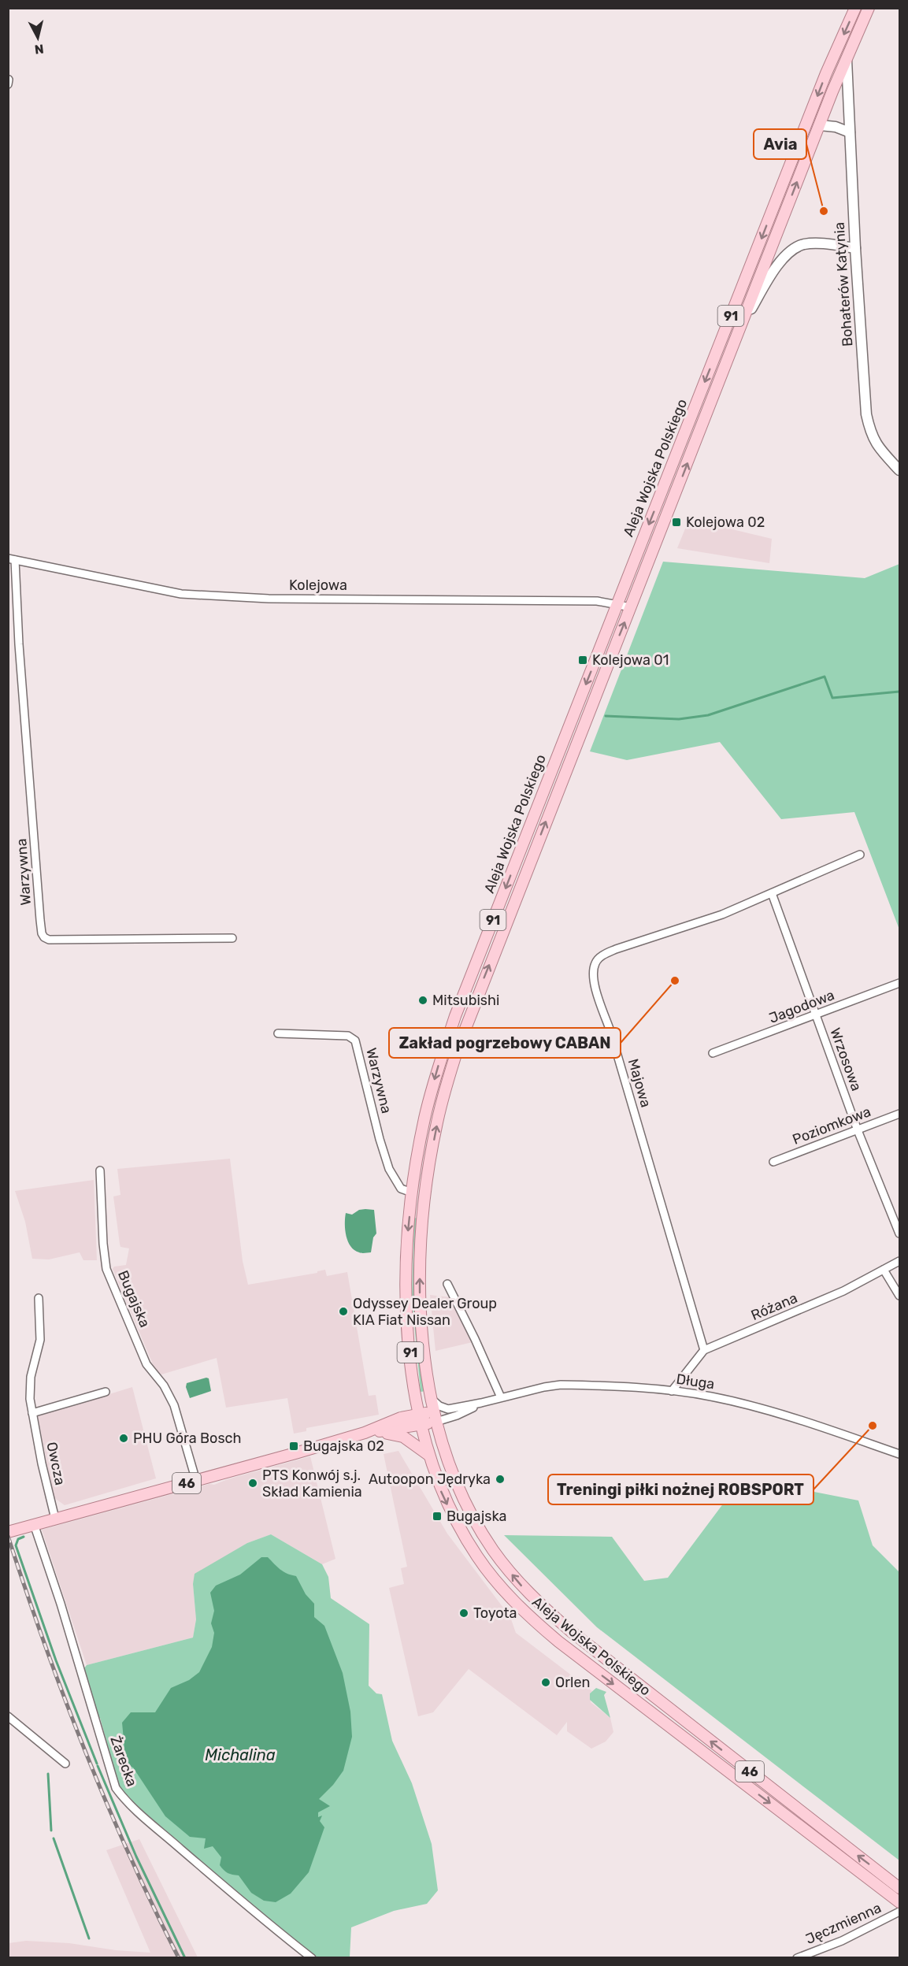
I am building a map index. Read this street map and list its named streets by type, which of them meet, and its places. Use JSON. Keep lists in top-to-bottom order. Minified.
{"streets":{"main road":["91","Aleja Wojska Polskiego","46"],"street":["Bohaterów Katynia","Kolejowa","Warzywna","Jagodowa","Wrzosowa","Majowa","Poziomkowa","Bugajska","Różana","Długa","Owcza","Żarecka","Jęczmienna"]},"crossings":[["Bohaterów Katynia","Aleja Wojska Polskiego"],["Aleja Wojska Polskiego","Kolejowa"],["Aleja Wojska Polskiego","Warzywna"],["Aleja Wojska Polskiego","Długa"],["Aleja Wojska Polskiego","46"],["Kolejowa","Warzywna"],["Jagodowa","Wrzosowa"],["Wrzosowa","Majowa"],["Wrzosowa","Poziomkowa"],["Majowa","Różana"],["Bugajska","46"],["Różana","Długa"],["Owcza","46"],["46","Żarecka"]],"water":["Michalina"],"places":{"other":["Avia","Zakład pogrzebowy CABAN","Mitsubishi","Odyssey Dealer Group KIA Fiat Nissan","Treningi piłki nożnej ROBSPORT","PHU Góra Bosch","Autoopon Jędryka","PTS Konwój s.j. Skład Kamienia","Toyota","Orlen"],"transit":["Kolejowa 02","Kolejowa 01","Bugajska 02","Bugajska"]},"north":"bottom"}
